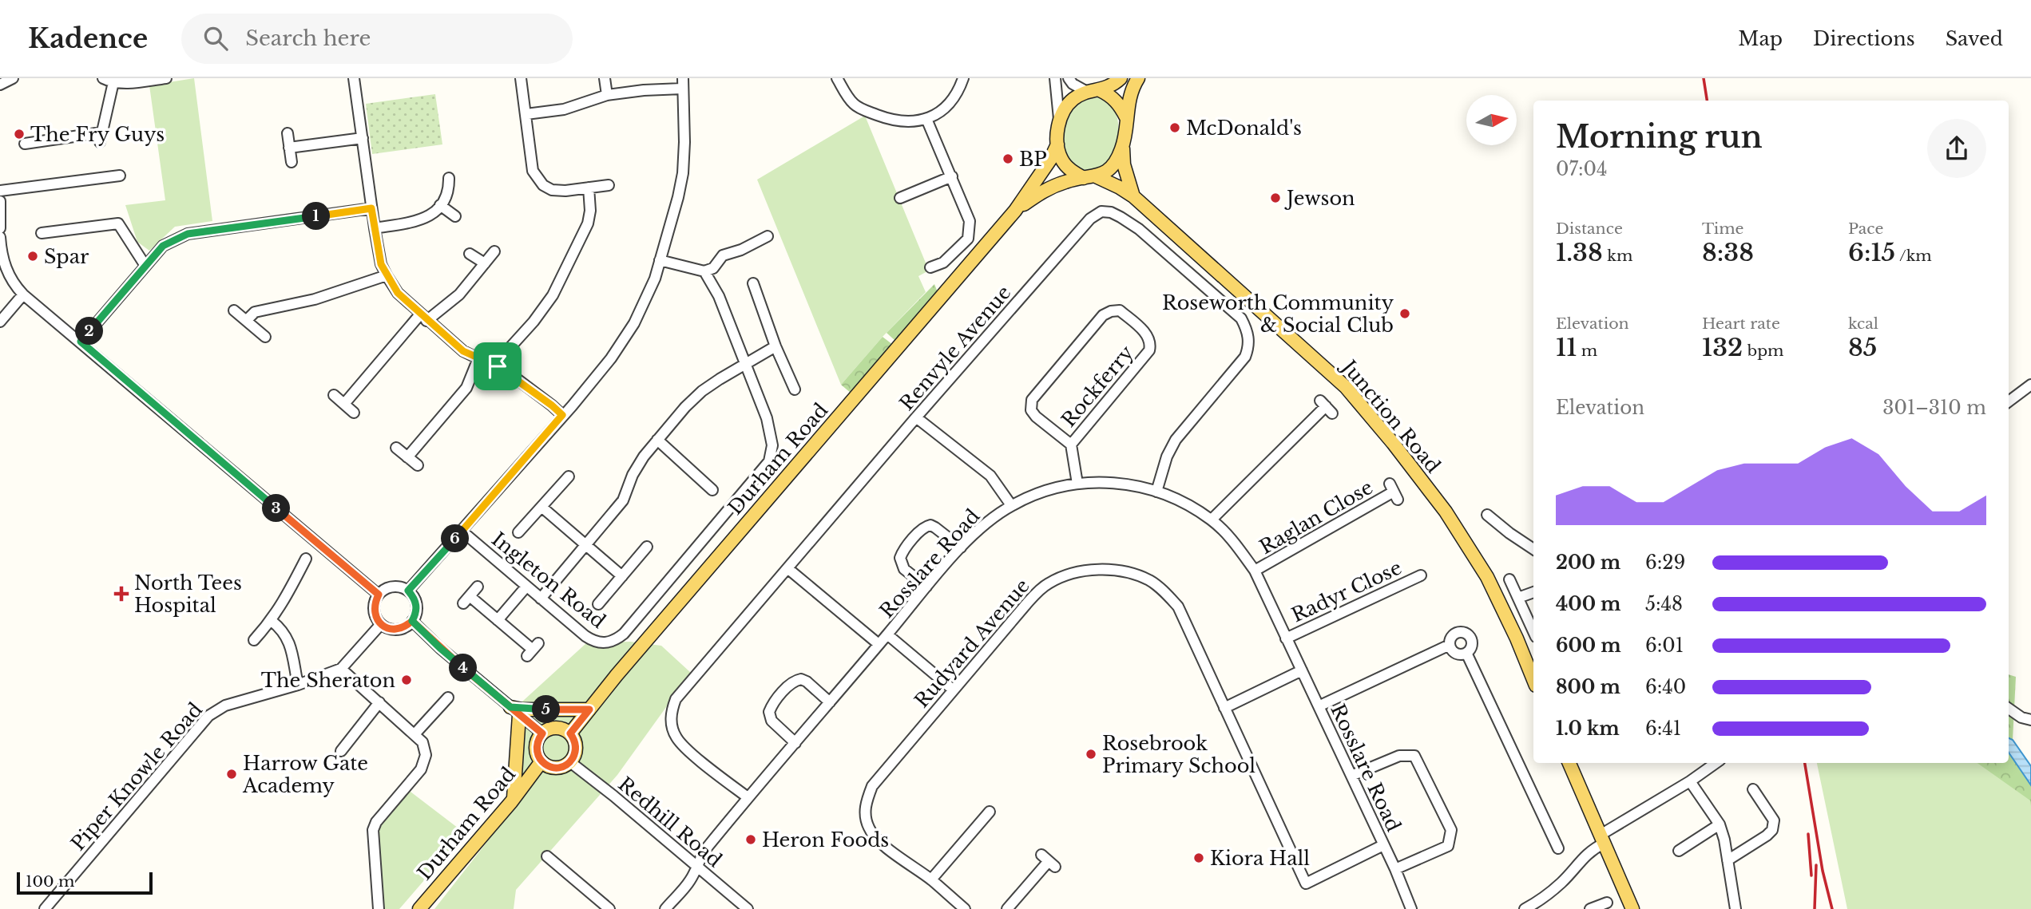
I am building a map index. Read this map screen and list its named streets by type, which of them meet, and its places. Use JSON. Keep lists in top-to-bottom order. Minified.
{"streets":{"main road":["Junction Road","Durham Road"],"street":["Renvyle Avenue","Rockferry","Raglan Close","Rosslare Road","Ingleton Road","Radyr Close","Rudyard Avenue","Piper Knowle Road","Redhill Road"]},"crossings":[["Renvyle Avenue","Rosslare Road"],["Junction Road","Durham Road"],["Durham Road","Redhill Road"],["Raglan Close","Rosslare Road"],["Rosslare Road","Radyr Close"],["Rosslare Road","Rudyard Avenue"],["Rosslare Road","Redhill Road"]],"places":{"other":["McDonald's","The Fry Guys","BP","Jewson","Spar","Roseworth Community & Social Club","The Sheraton","Rosebrook Primary School","Harrow Gate Academy","Heron Foods","Kiora Hall"],"health":["North Tees Hospital"]},"scale_bar":"100 m","north":"right","page":{"header":"Kadence","search":"Search here","nav":["Map","Directions","Saved"],"heading":["Morning run","07:04"],"stats":[["Distance","1.38 km"],["Time","8:38"],["Pace","6:15 /km"],["Elevation","11 m"],["Heart rate","132 bpm"],["kcal","85"]],"pins":["1","2","3","6","4","5"],"chart":["Elevation","301–310 m"],"list":[{"name":"200 m","note":"6:29"},{"name":"400 m","note":"5:48"},{"name":"600 m","note":"6:01"},{"name":"800 m","note":"6:40"},{"name":"1.0 km","note":"6:41"}],"scale":"100 m"}}
